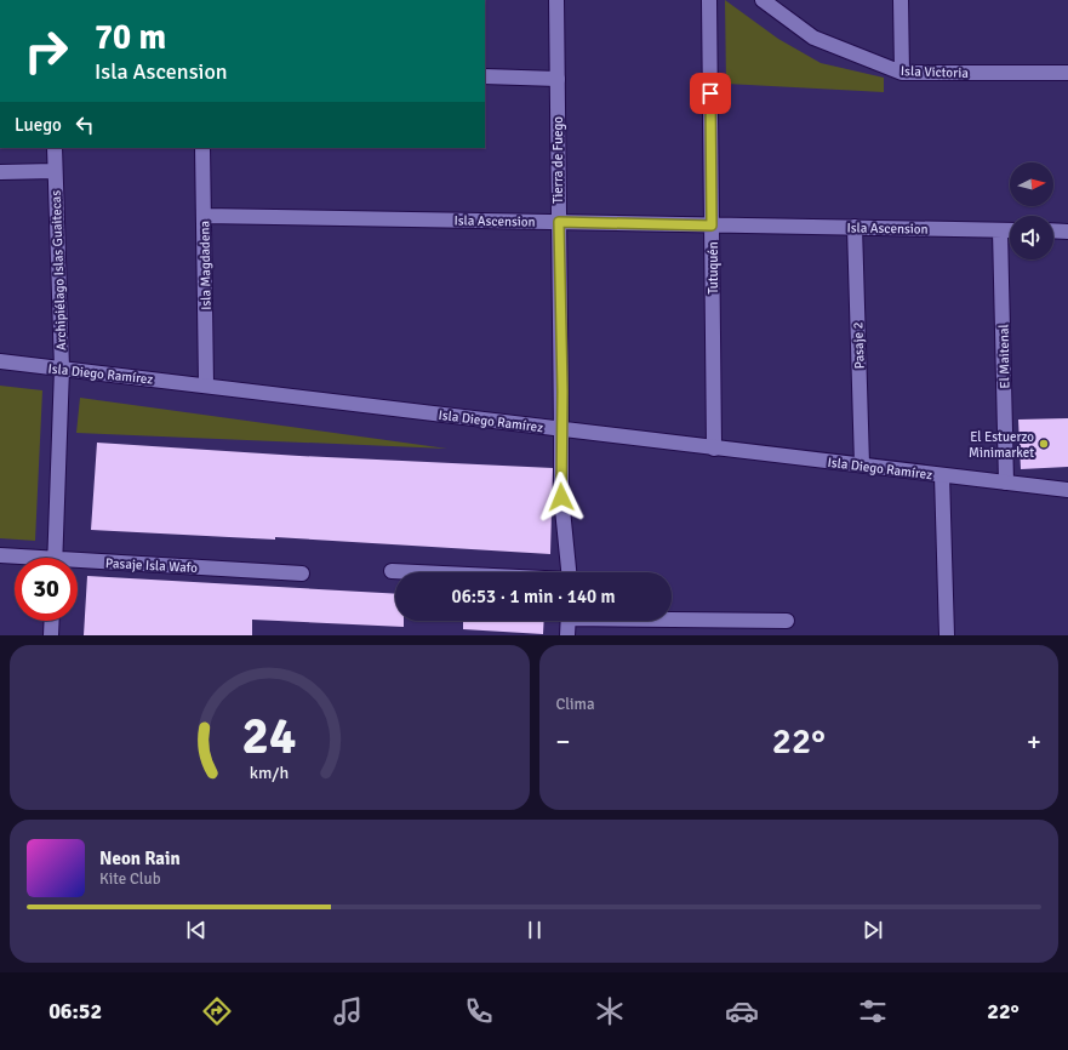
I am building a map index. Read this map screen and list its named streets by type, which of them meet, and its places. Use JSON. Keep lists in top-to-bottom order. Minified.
{"streets":{"street":["Isla Victoria","Tierra de Fuego","Isla Ascension","Isla Magdadena","Tutuquén","Archipiélago Islas Guaitecas","Pasaje 2","El Maitenal","Isla Diego Ramírez","Pasaje Isla Wafo"]},"crossings":[["Tierra de Fuego","Isla Ascension"],["Tierra de Fuego","Isla Diego Ramírez"],["Isla Ascension","Isla Magdadena"],["Isla Ascension","Tutuquén"],["Isla Ascension","Pasaje 2"],["Isla Ascension","El Maitenal"],["Isla Magdadena","Isla Diego Ramírez"],["Tutuquén","Isla Diego Ramírez"],["Archipiélago Islas Guaitecas","Isla Diego Ramírez"],["Pasaje 2","Isla Diego Ramírez"],["El Maitenal","Isla Diego Ramírez"]],"places":["El Estuerzo Minimarket"],"north":"right","page":{"turn":["70 m","Isla Ascension"],"then":"Luego","limit":"30","trip":"06:53 · 1 min · 140 m","tile":"Clima","heat":["−","22°","+"],"song":["Neon Rain","Kite Club"],"tabs":["06:52","22°"],"gauge":["24","km/h"]}}
